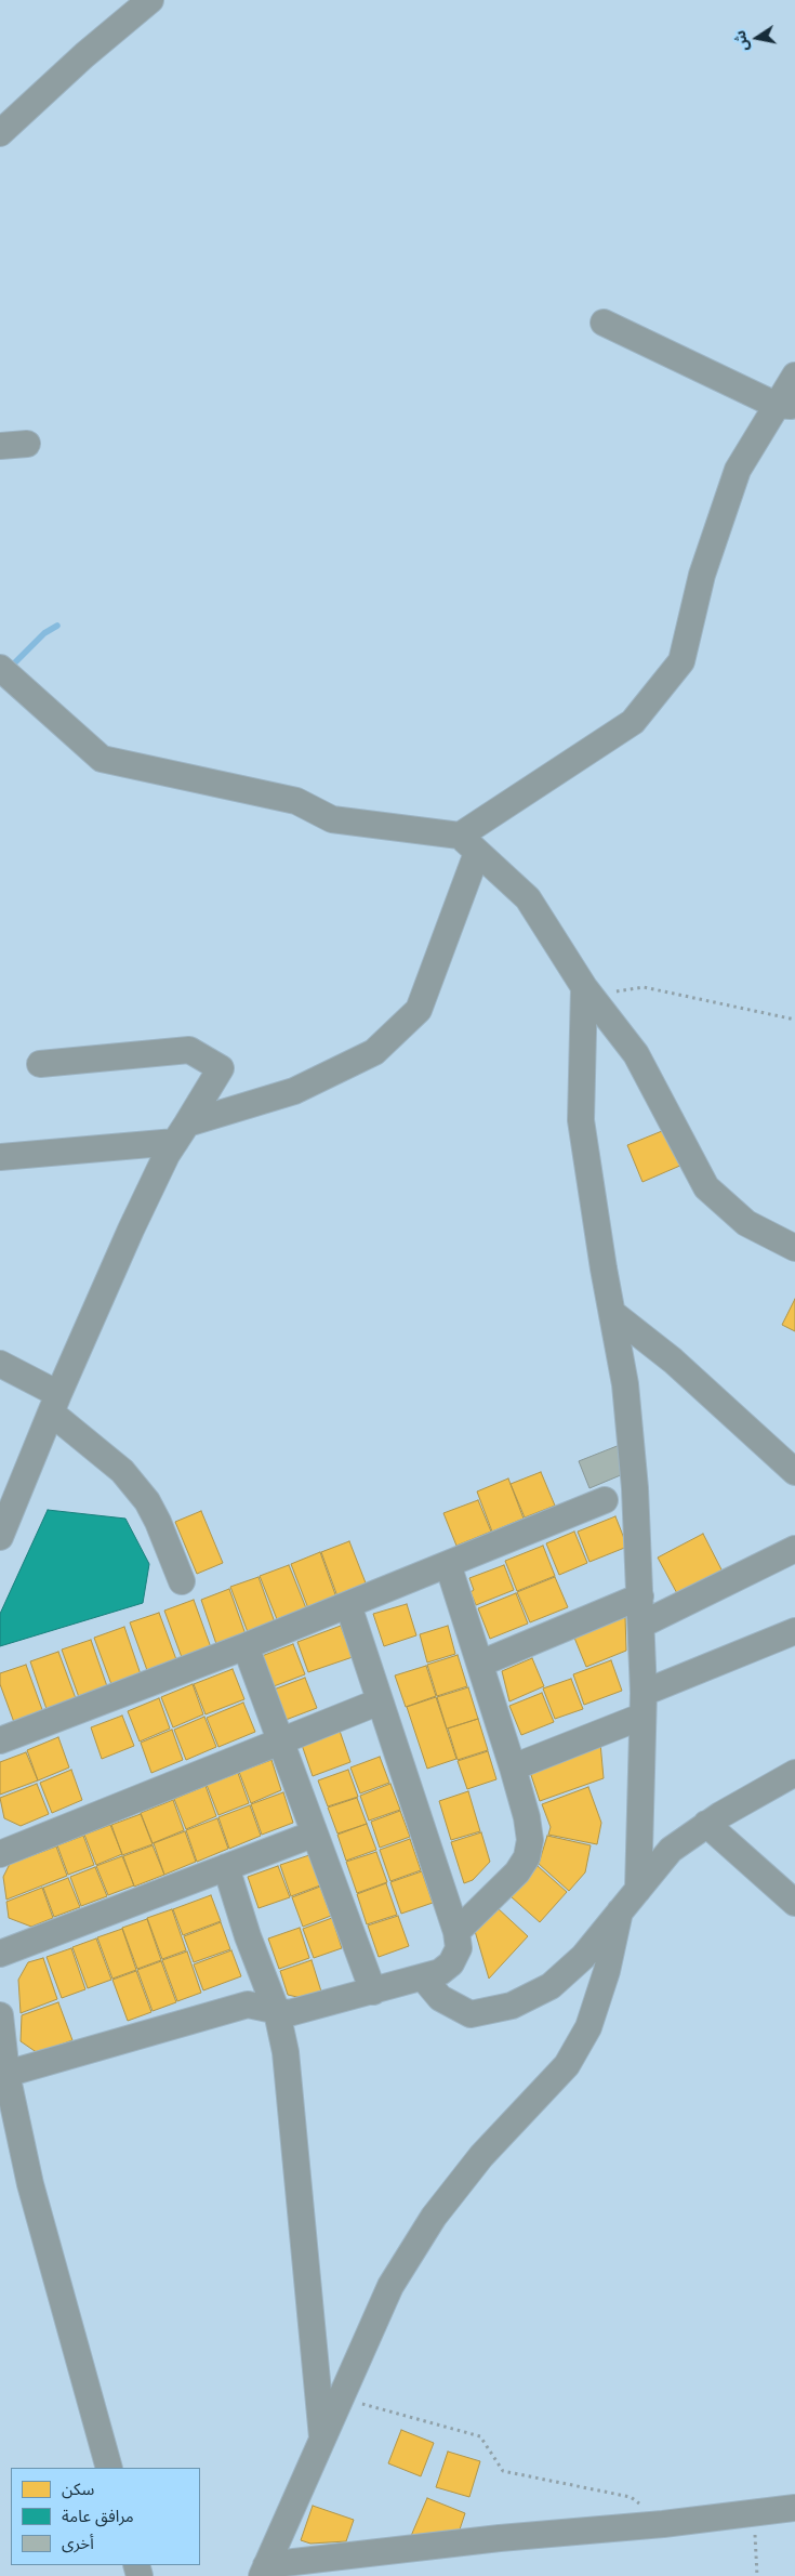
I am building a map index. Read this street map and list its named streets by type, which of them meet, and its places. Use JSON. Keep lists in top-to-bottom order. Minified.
{"legend":["سكن","مرافق عامة","أخرى"],"north":"left"}
